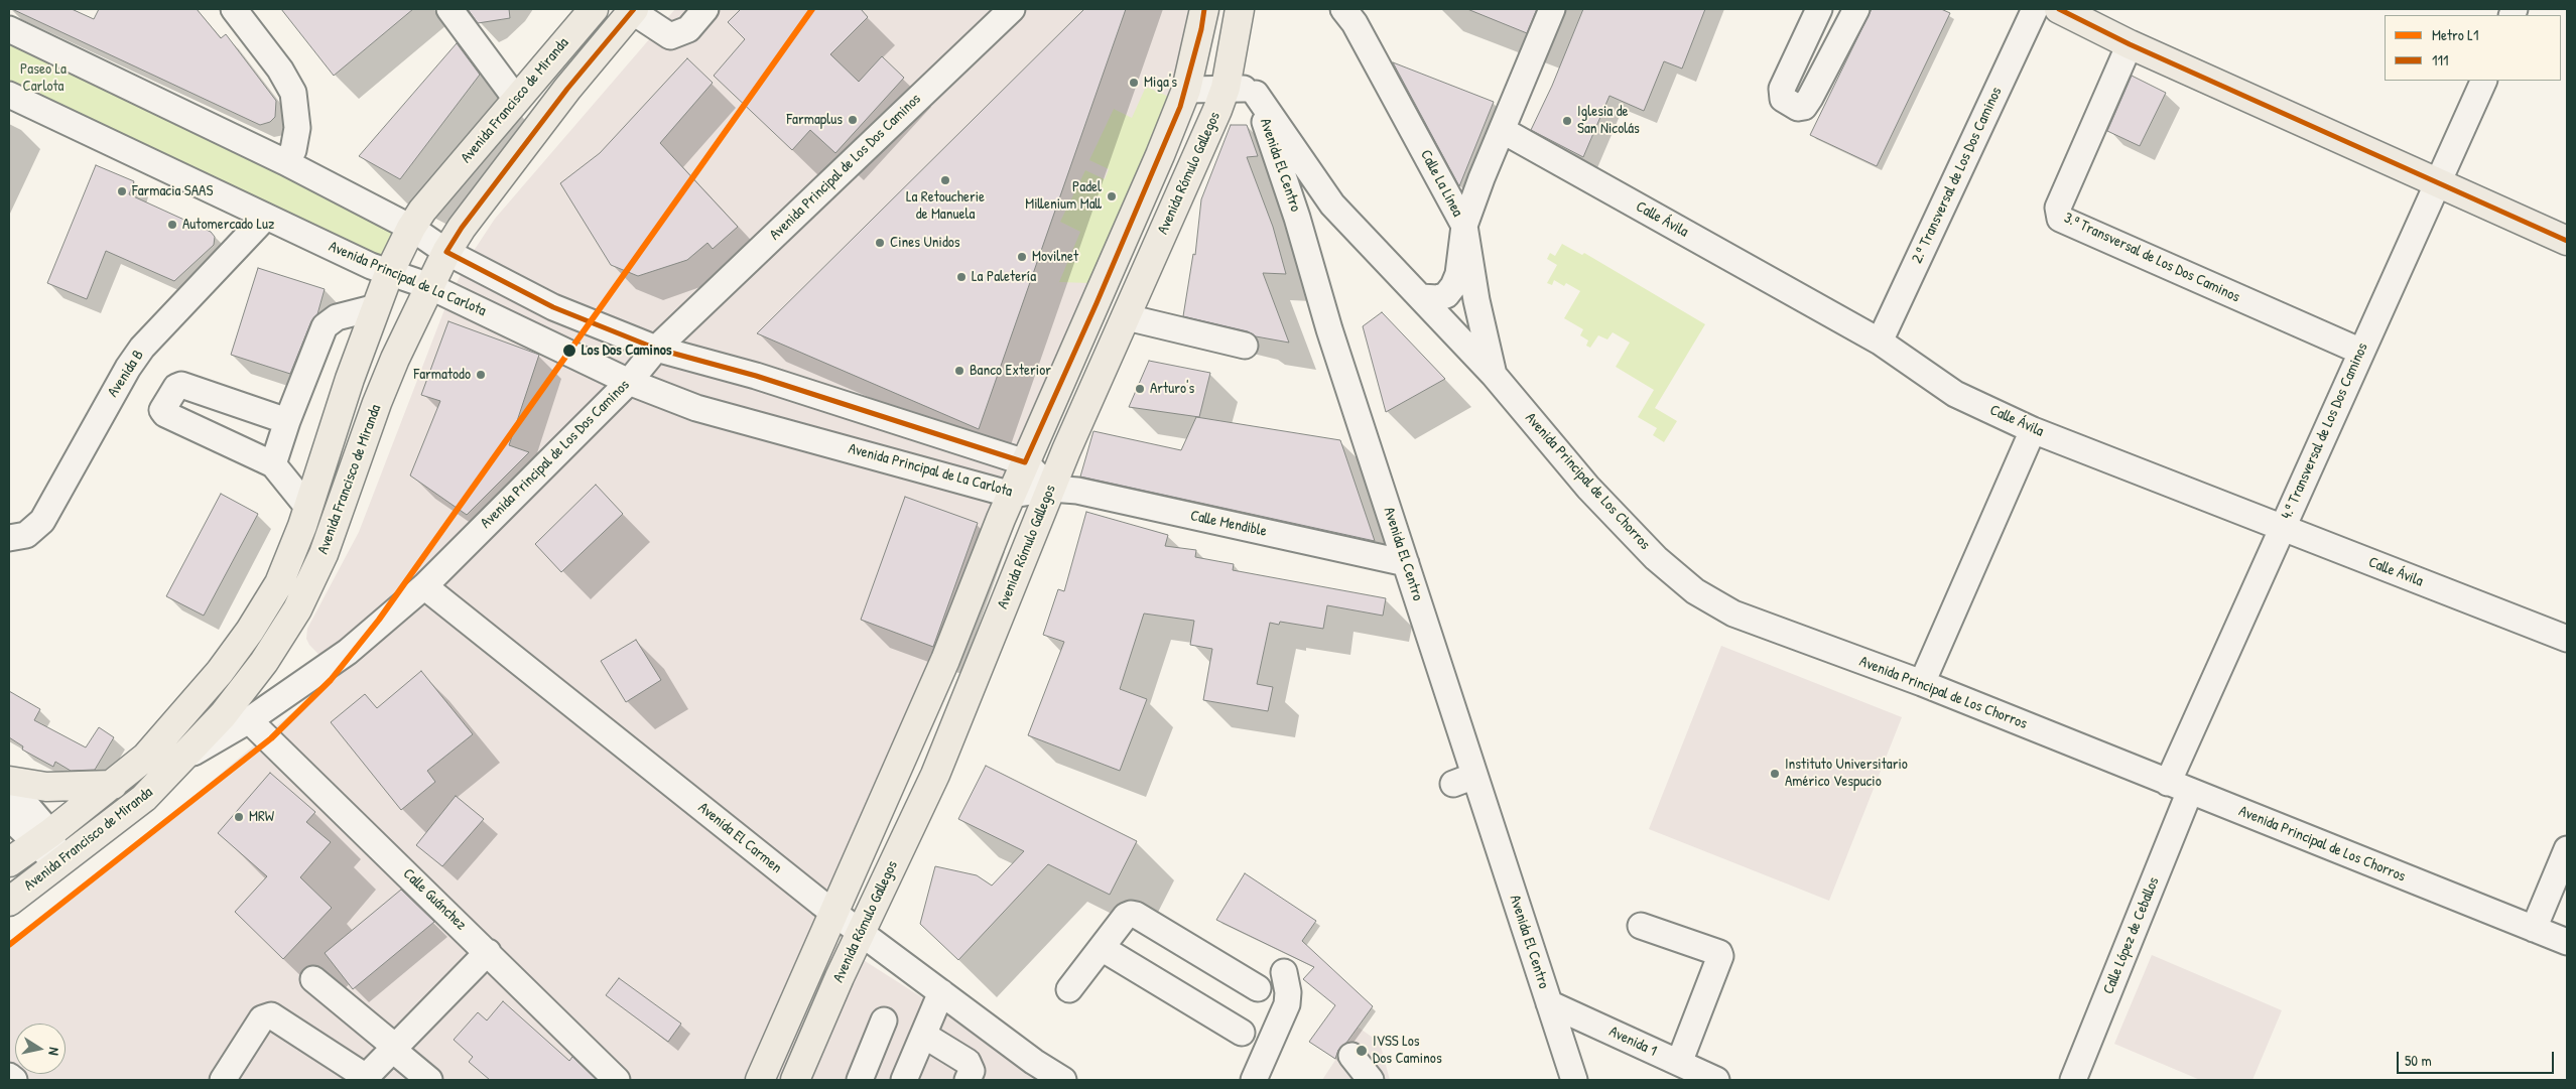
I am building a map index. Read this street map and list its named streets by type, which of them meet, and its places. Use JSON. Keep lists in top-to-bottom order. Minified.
{"streets":{"main road":["Avenida Francisco de Miranda","Avenida Rómulo Gallegos"],"street":["Avenida El Centro","Avenida Principal de Los Dos Caminos","2.ª Transversal de Los Dos Caminos","Calle La Línea","Calle Ávila","3.ª Transversal de Los Dos Caminos","Avenida Principal de La Carlota","Avenida B","4.ª Transversal de Los Dos Caminos","Avenida Principal de Los Chorros","Calle Mendible","Avenida El Carmen","Calle Guánchez","Calle López de Ceballos","Avenida 1"]},"crossings":[["Avenida Francisco de Miranda","Avenida Principal de Los Dos Caminos"],["Avenida Francisco de Miranda","Avenida Principal de La Carlota"],["Avenida El Centro","Avenida Principal de Los Chorros"],["Avenida El Centro","Calle Mendible"],["Avenida El Centro","Avenida 1"],["Avenida Principal de Los Dos Caminos","Avenida Principal de La Carlota"],["Avenida Principal de Los Dos Caminos","Avenida El Carmen"],["Avenida Principal de Los Dos Caminos","Calle Guánchez"],["Avenida Rómulo Gallegos","Avenida Principal de La Carlota"],["Avenida Rómulo Gallegos","Avenida Principal de Los Chorros"],["Avenida Rómulo Gallegos","Calle Mendible"],["Avenida Rómulo Gallegos","Avenida El Carmen"],["2.ª Transversal de Los Dos Caminos","Calle Ávila"],["Calle La Línea","Avenida Principal de Los Chorros"],["Calle Ávila","4.ª Transversal de Los Dos Caminos"],["3.ª Transversal de Los Dos Caminos","4.ª Transversal de Los Dos Caminos"],["Avenida Principal de La Carlota","Avenida B"],["Avenida Principal de La Carlota","Calle Mendible"],["4.ª Transversal de Los Dos Caminos","Avenida Principal de Los Chorros"],["4.ª Transversal de Los Dos Caminos","Calle López de Ceballos"],["Avenida Principal de Los Chorros","Calle López de Ceballos"]],"parks":["Paseo La Carlota"],"places":["Miga's","Farmaplus","Iglesia de San Nicolás","La Retoucherie de Manuela","Farmacia SAAS","Padel Millenium Mall","Automercado Luz","Cines Unidos","Movilnet","La Paletería","Los Dos Caminos","Banco Exterior","Farmatodo","Arturo's","Instituto Universitario Américo Vespucio","MRW","IVSS Los Dos Caminos"],"lines":["metro line L1","transit line 111"],"legend":["Metro L1","111"],"scale_bar":"50 m","north":"right"}
